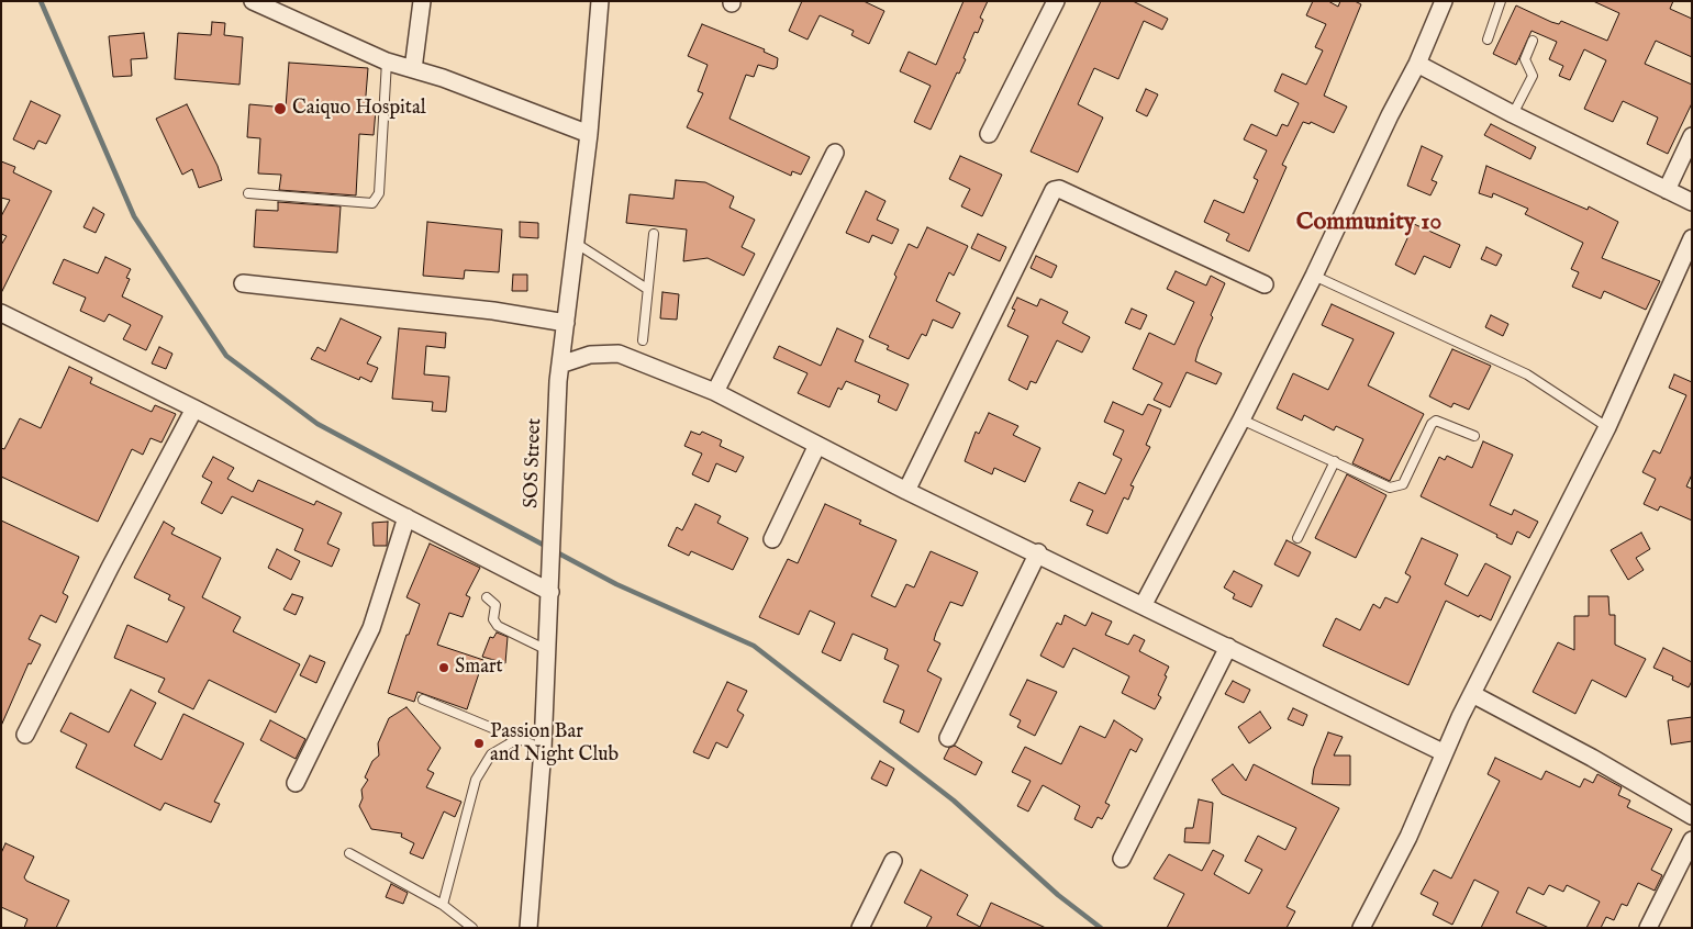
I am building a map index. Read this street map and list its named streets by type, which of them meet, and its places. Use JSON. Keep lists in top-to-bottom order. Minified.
{"streets":{"street":["SOS Street"]},"districts":["Community 10"],"places":["Caiquo Hospital","Smart","Passion Bar and Night Club"]}
